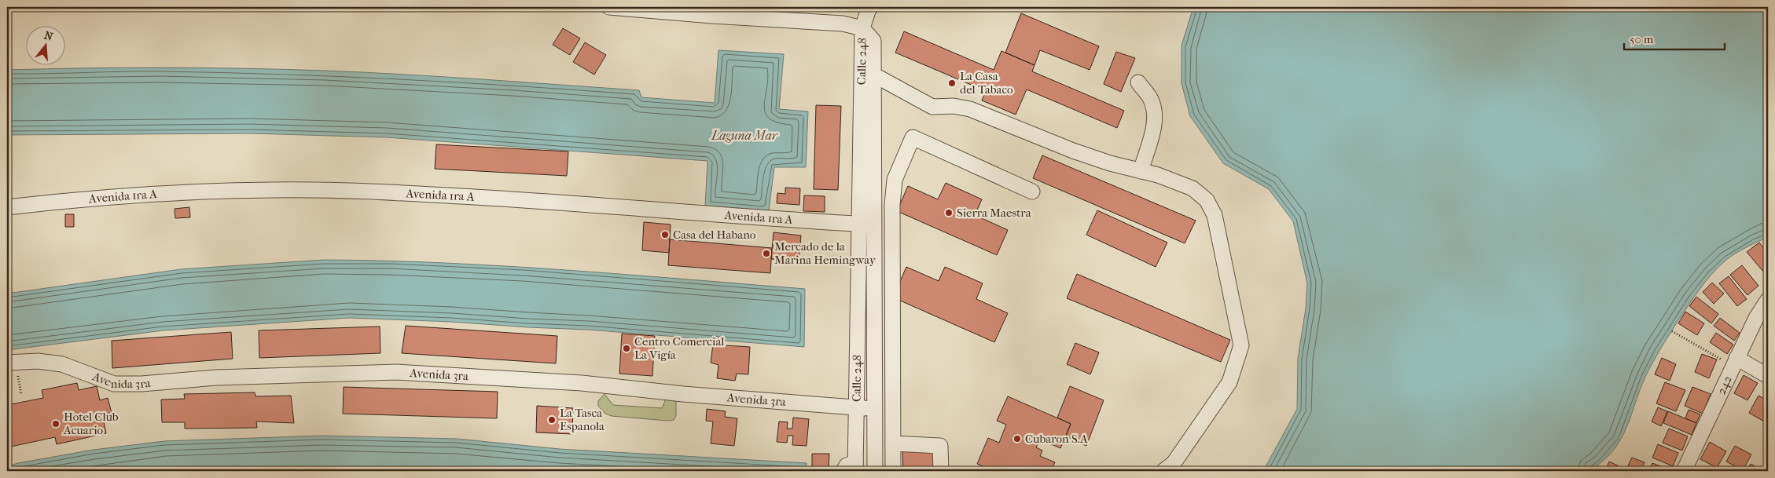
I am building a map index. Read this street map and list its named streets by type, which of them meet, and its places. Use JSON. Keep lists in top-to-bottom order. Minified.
{"streets":{"street":["Calle 248","Avenida 1ra A","Avenida 3ra","242"]},"crossings":[["Calle 248","Avenida 1ra A"],["Calle 248","Avenida 3ra"]],"water":["Laguna Mar"],"places":["La Casa del Tabaco","Sierra Maestra","Casa del Habano","Mercado de la Marina Hemingway","Centro Comercial La Vigía","La Tasca Espanola","Hotel Club Acuario","Cubaron S.A"],"scale_bar":"50 m","north":"top"}
